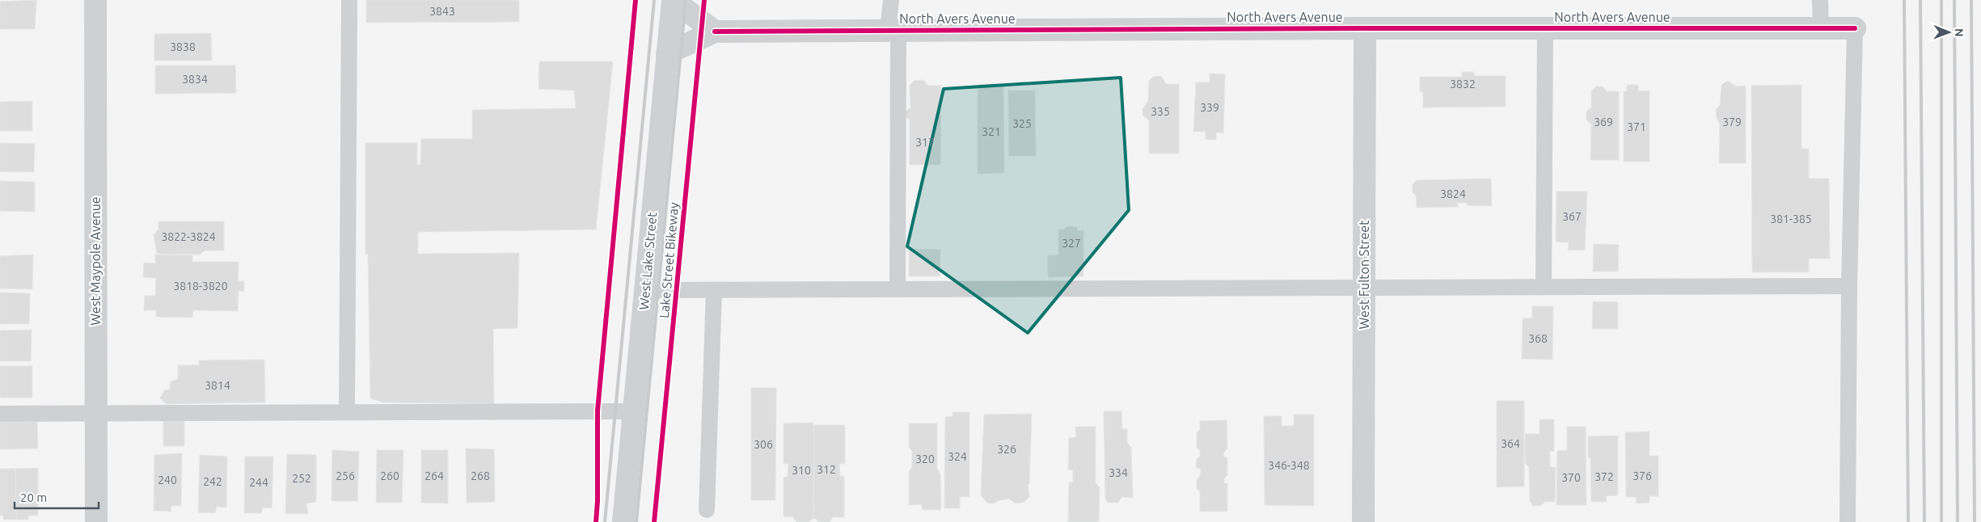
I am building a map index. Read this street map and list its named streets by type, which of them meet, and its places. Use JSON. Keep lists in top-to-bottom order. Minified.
{"streets":{"main road":["West Lake Street"],"street":["North Avers Avenue","West Maypole Avenue","West Fulton Street"],"cycle path":["Lake Street Bikeway"]},"crossings":[["North Avers Avenue","West Lake Street"],["North Avers Avenue","West Fulton Street"]],"house_numbers":["3843","3838","3834","3832","339","335","369","379","325","371","321","317","3824","367","381-385","3822-3824","327","3818-3820","368","3814","364","306","326","324","320","346-348","312","310","334","256","260","264","268","376","372","370","252","240","242","244"],"scale_bar":"20 m","north":"right"}
